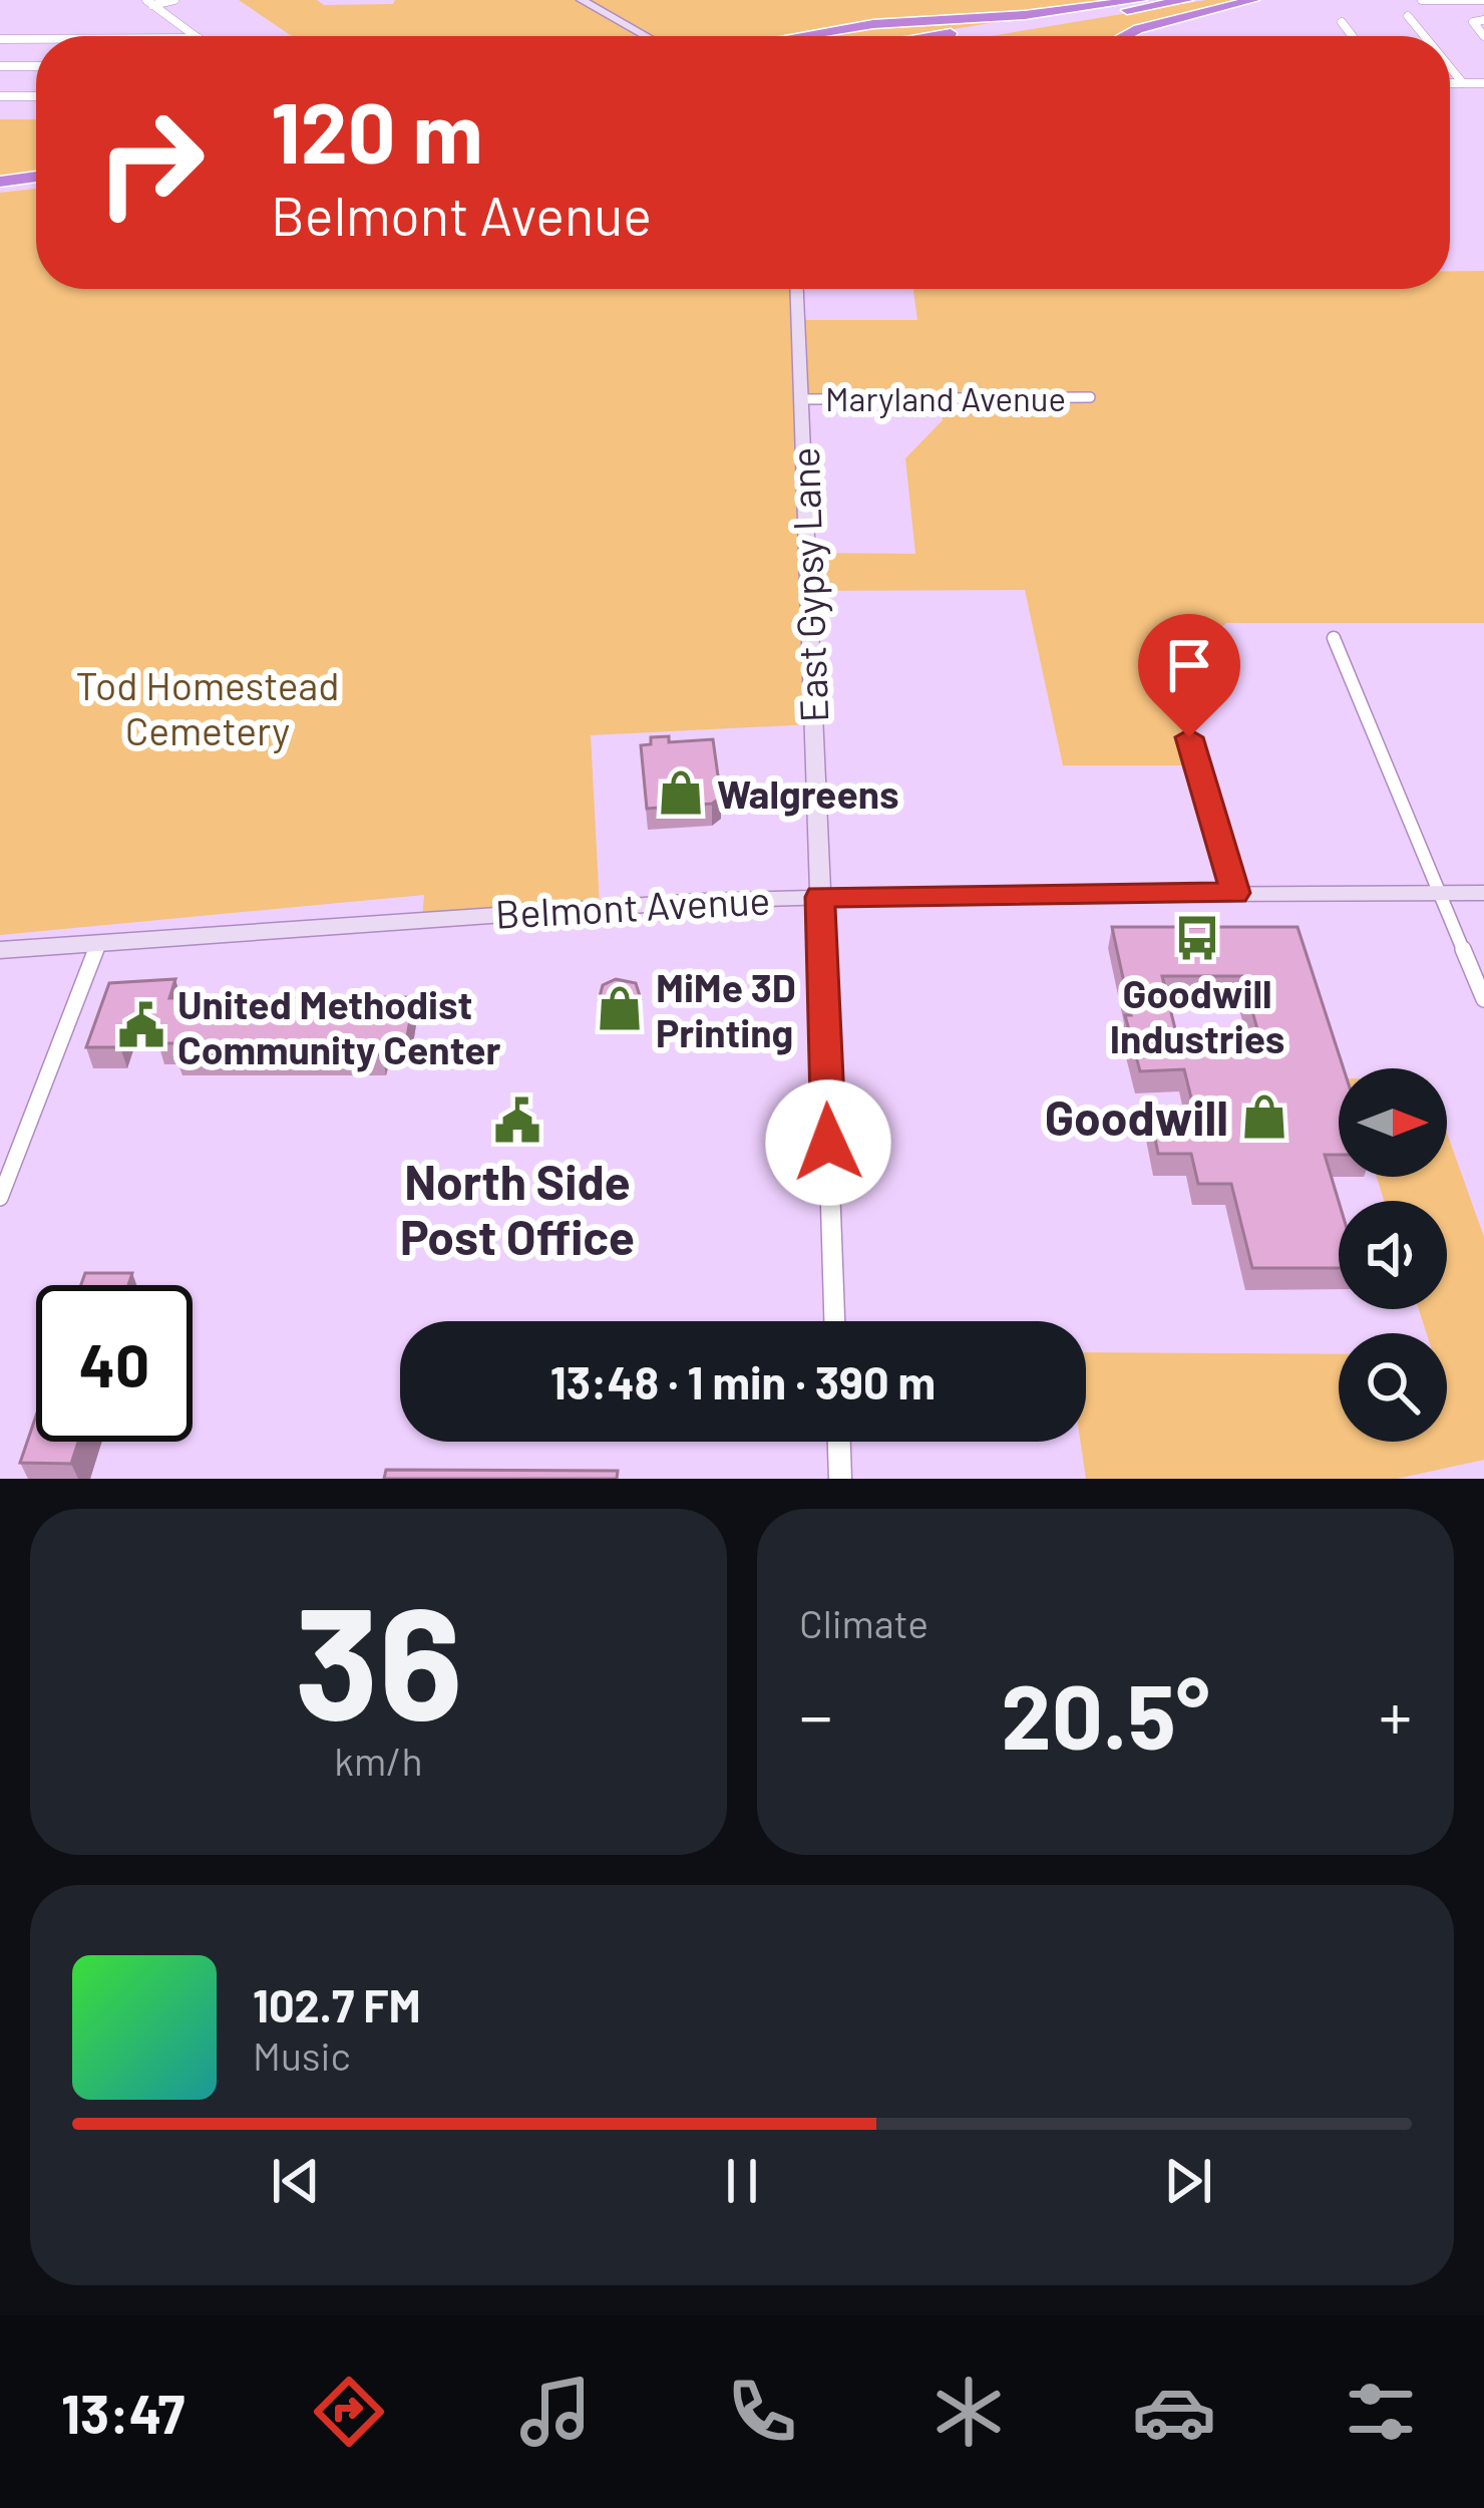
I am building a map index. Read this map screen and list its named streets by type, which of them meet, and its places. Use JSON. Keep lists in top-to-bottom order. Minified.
{"streets":{"main road":["East Gypsy Lane","Belmont Avenue"],"street":["Maryland Avenue"]},"crossings":[["Maryland Avenue","East Gypsy Lane"],["East Gypsy Lane","Belmont Avenue"]],"parks":["Tod Homestead Cemetery"],"places":{"shop":["Walgreens","MiMe 3D Printing","Goodwill"],"bus stop":["Goodwill Industries"],"public building":["United Methodist Community Center","North Side Post Office"]},"north":"right","page":{"turn":["120 m","Belmont Avenue"],"limit":"40","trip":"13:48 · 1 min · 390 m","tile":[["36","km/h"],"Climate"],"heat":["−","20.5°","+"],"song":["102.7 FM","Music"],"tabs":"13:47"}}
